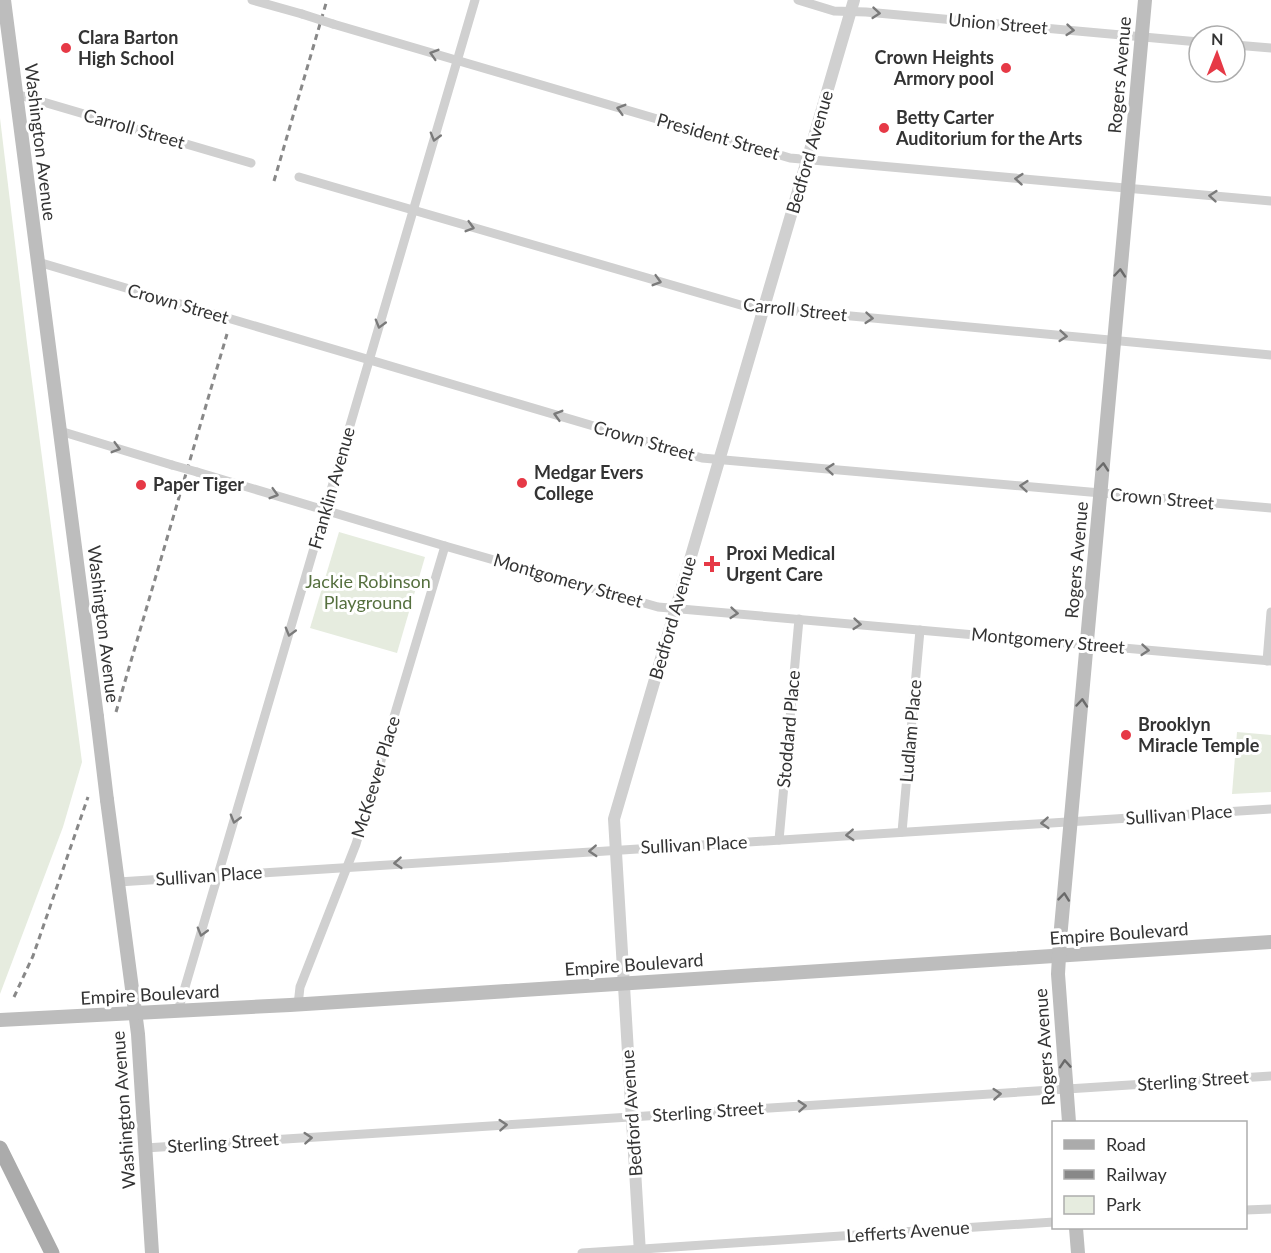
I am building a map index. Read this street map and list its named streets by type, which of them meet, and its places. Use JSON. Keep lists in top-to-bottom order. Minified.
{"streets":{"main road":["Rogers Avenue","Washington Avenue","Empire Boulevard"],"street":["Union Street","Carroll Street","President Street","Bedford Avenue","Crown Street","Franklin Avenue","Montgomery Street","Stoddard Place","Ludlam Place","McKeever Place","Sullivan Place","Sterling Street","Lefferts Avenue"]},"crossings":[["Union Street","Rogers Avenue"],["Union Street","Bedford Avenue"],["Rogers Avenue","Carroll Street"],["Rogers Avenue","President Street"],["Rogers Avenue","Crown Street"],["Rogers Avenue","Montgomery Street"],["Rogers Avenue","Sullivan Place"],["Rogers Avenue","Empire Boulevard"],["Rogers Avenue","Sterling Street"],["Carroll Street","Washington Avenue"],["Carroll Street","Bedford Avenue"],["Carroll Street","Franklin Avenue"],["President Street","Bedford Avenue"],["President Street","Franklin Avenue"],["Washington Avenue","Crown Street"],["Washington Avenue","Montgomery Street"],["Washington Avenue","Sullivan Place"],["Washington Avenue","Empire Boulevard"],["Washington Avenue","Sterling Street"],["Bedford Avenue","Crown Street"],["Bedford Avenue","Montgomery Street"],["Bedford Avenue","Sullivan Place"],["Bedford Avenue","Empire Boulevard"],["Bedford Avenue","Sterling Street"],["Bedford Avenue","Lefferts Avenue"],["Crown Street","Franklin Avenue"],["Franklin Avenue","Montgomery Street"],["Franklin Avenue","Sullivan Place"],["Franklin Avenue","Empire Boulevard"],["Montgomery Street","Stoddard Place"],["Montgomery Street","Ludlam Place"],["Montgomery Street","McKeever Place"],["Stoddard Place","Sullivan Place"],["Ludlam Place","Sullivan Place"],["McKeever Place","Sullivan Place"],["McKeever Place","Empire Boulevard"]],"one_way":["Union Street","Rogers Avenue","Carroll Street","President Street","Crown Street","Franklin Avenue","Montgomery Street","Sullivan Place","Sterling Street"],"parks":["Jackie Robinson Playground"],"places":{"other":["Clara Barton High School","Crown Heights Armory pool","Betty Carter Auditorium for the Arts","Medgar Evers College","Paper Tiger","Brooklyn Miracle Temple"],"health":["Proxi Medical Urgent Care"]},"legend":["Road","Railway","Park"],"north":"top"}
